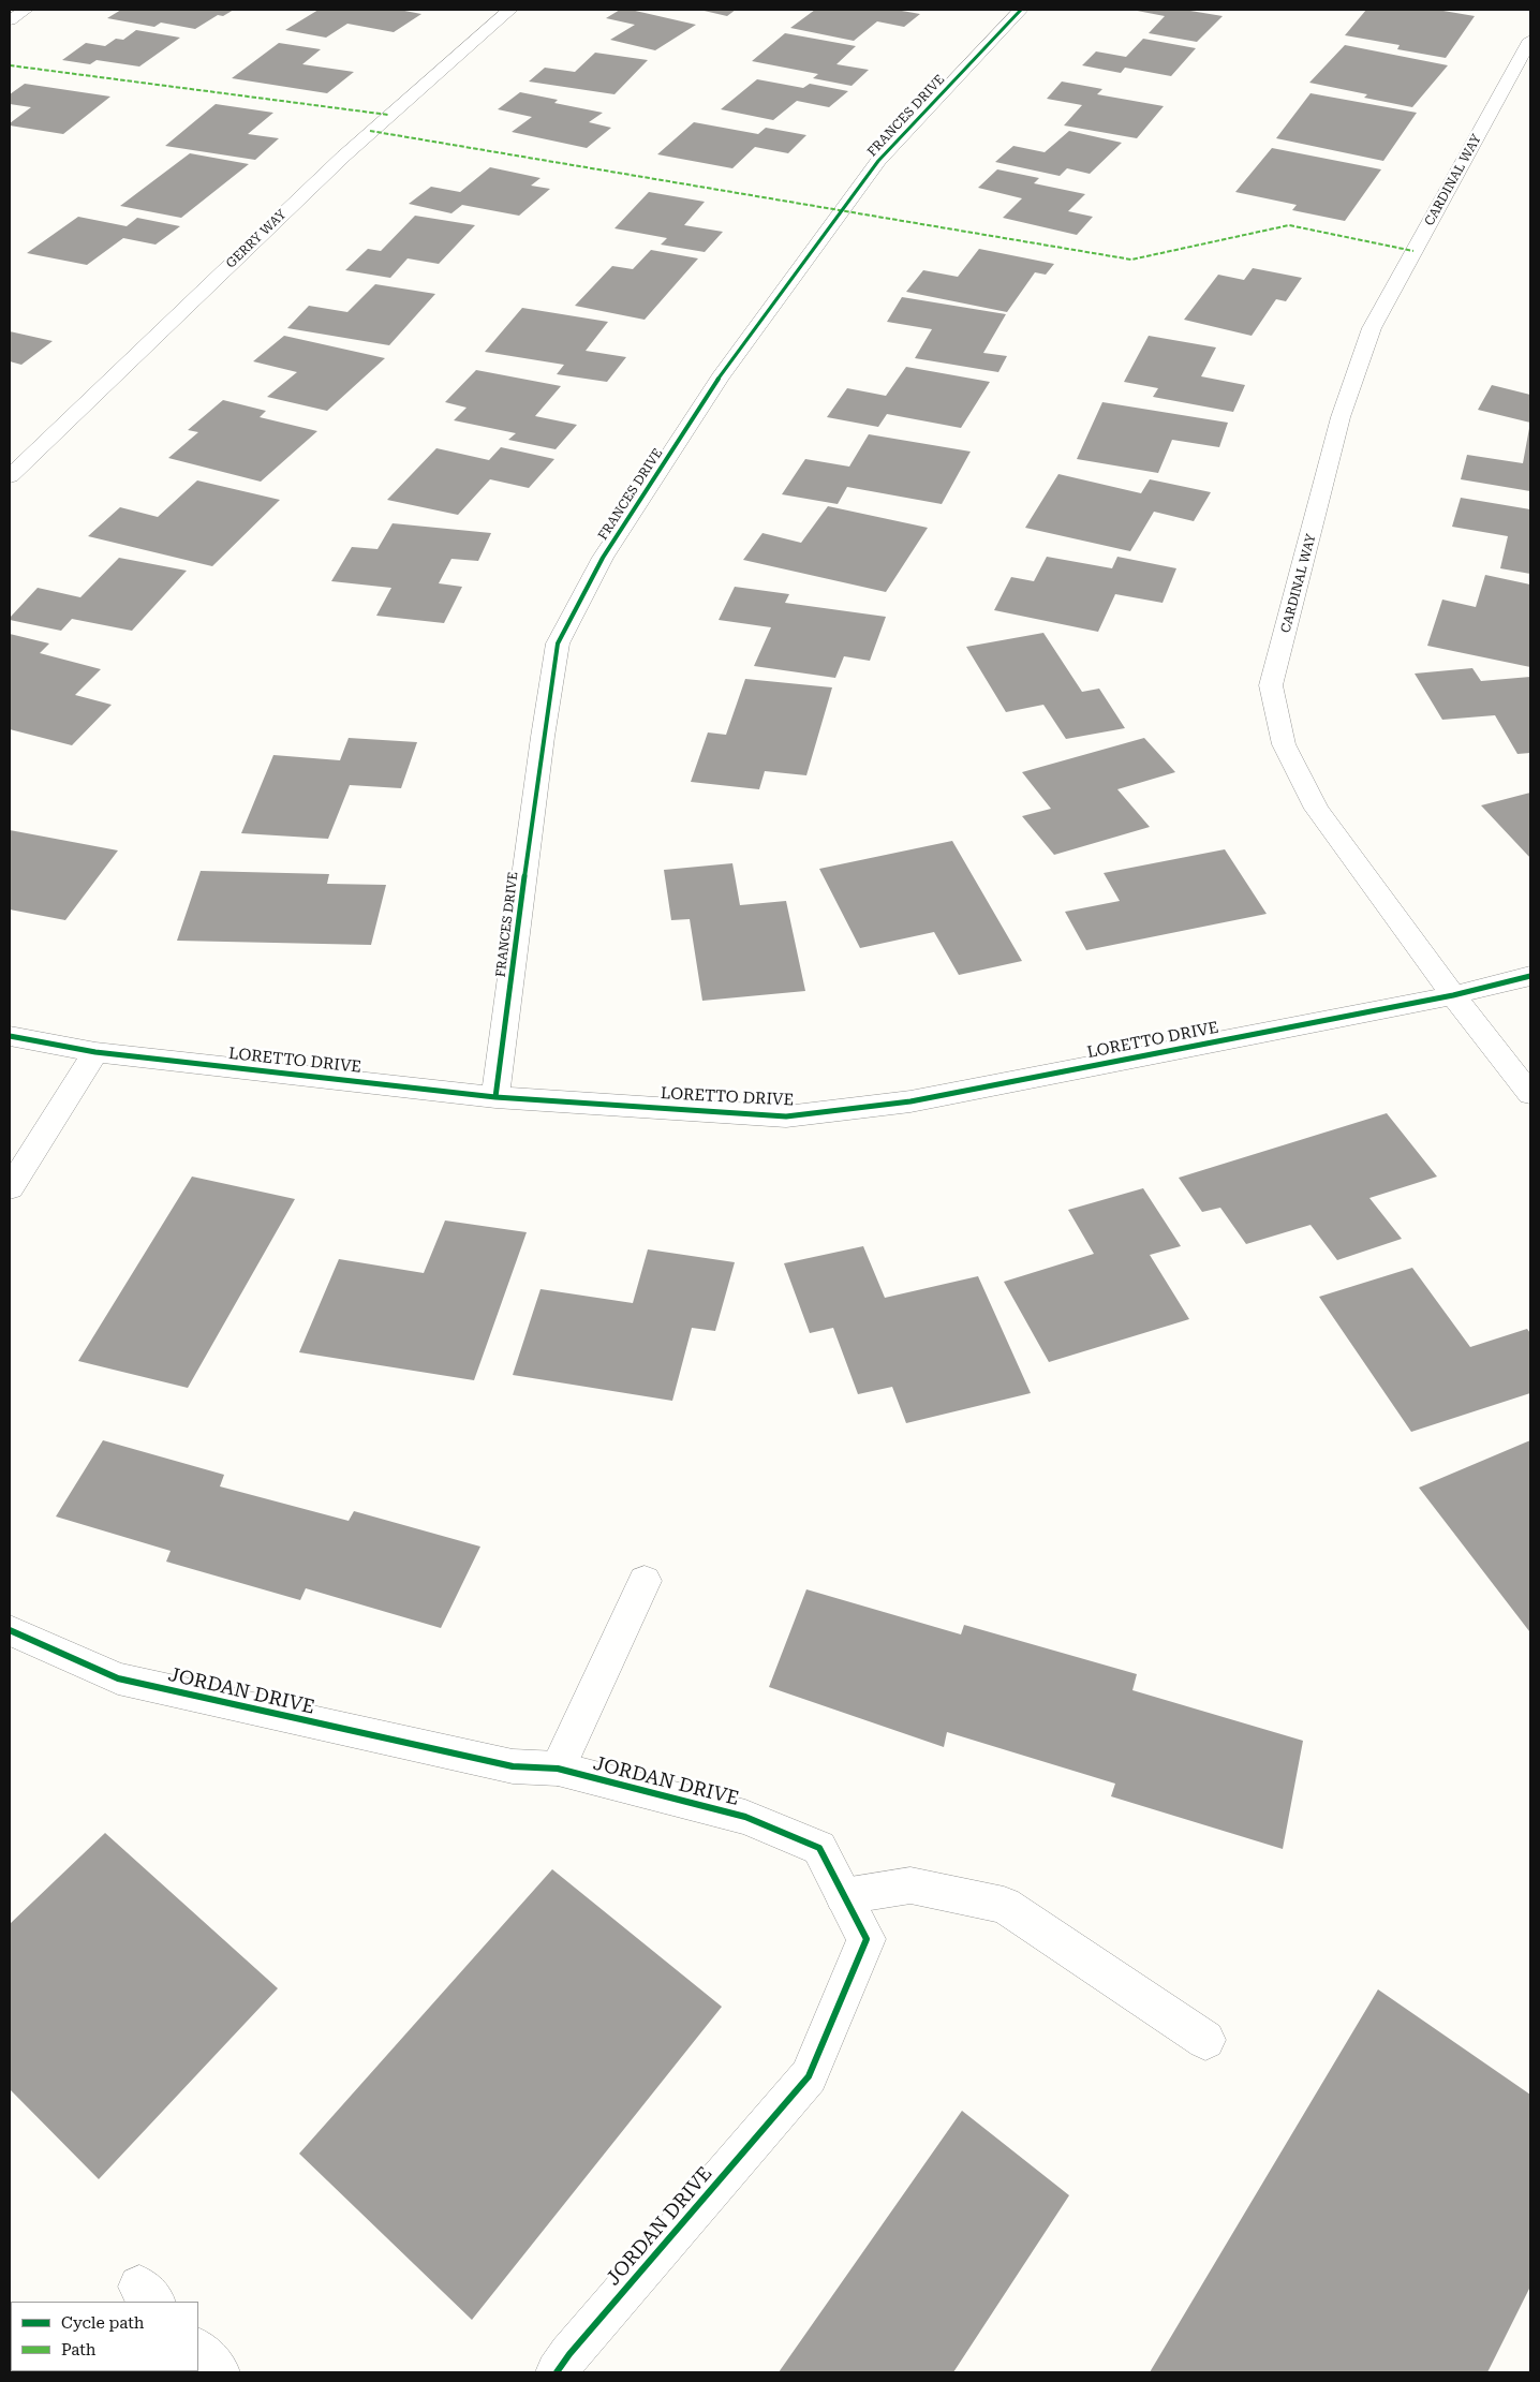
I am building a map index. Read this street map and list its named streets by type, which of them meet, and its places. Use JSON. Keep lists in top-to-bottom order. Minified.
{"streets":{"street":["FRANCES DRIVE","CARDINAL WAY","GERRY WAY","LORETTO DRIVE","JORDAN DRIVE"]},"crossings":[["FRANCES DRIVE","LORETTO DRIVE"],["CARDINAL WAY","LORETTO DRIVE"]],"legend":["Cycle path","Path"]}
